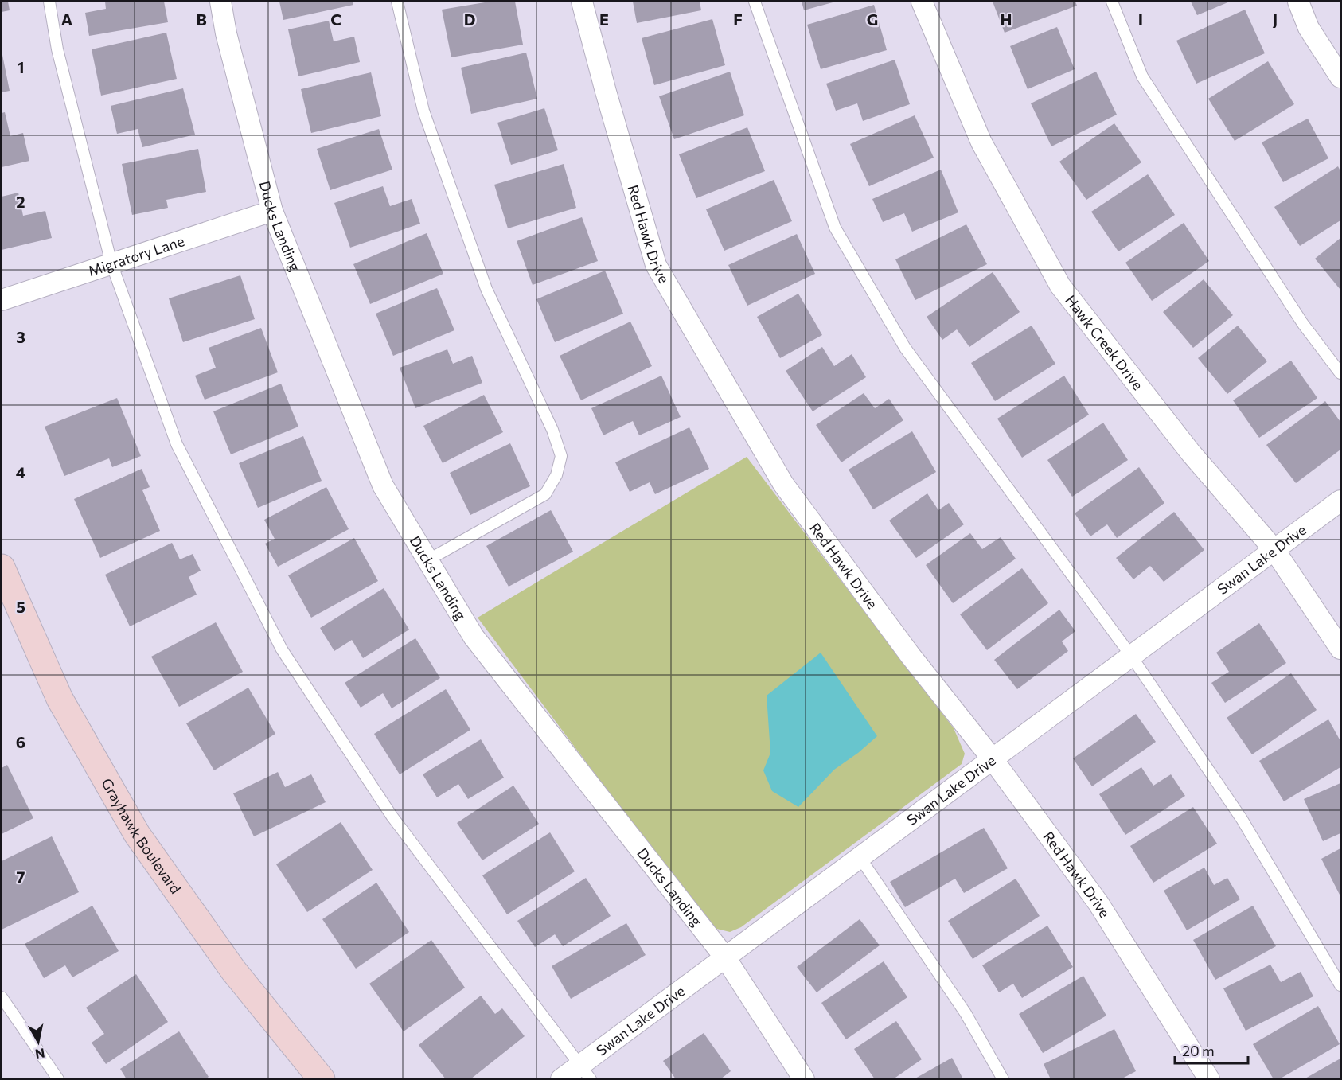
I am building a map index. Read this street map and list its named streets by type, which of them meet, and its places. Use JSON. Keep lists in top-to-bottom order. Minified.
{"streets":{"street":["Ducks Landing","Red Hawk Drive","Migratory Lane","Hawk Creek Drive","Swan Lake Drive","Grayhawk Boulevard"]},"crossings":[["Ducks Landing","Migratory Lane"],["Ducks Landing","Swan Lake Drive"],["Red Hawk Drive","Swan Lake Drive"],["Hawk Creek Drive","Swan Lake Drive"]],"scale_bar":"20 m","north":"bottom","grid":{"columns":["A","B","C","D","E","F","G","H","I","J"],"rows":["1","2","3","4","5","6","7"]}}
